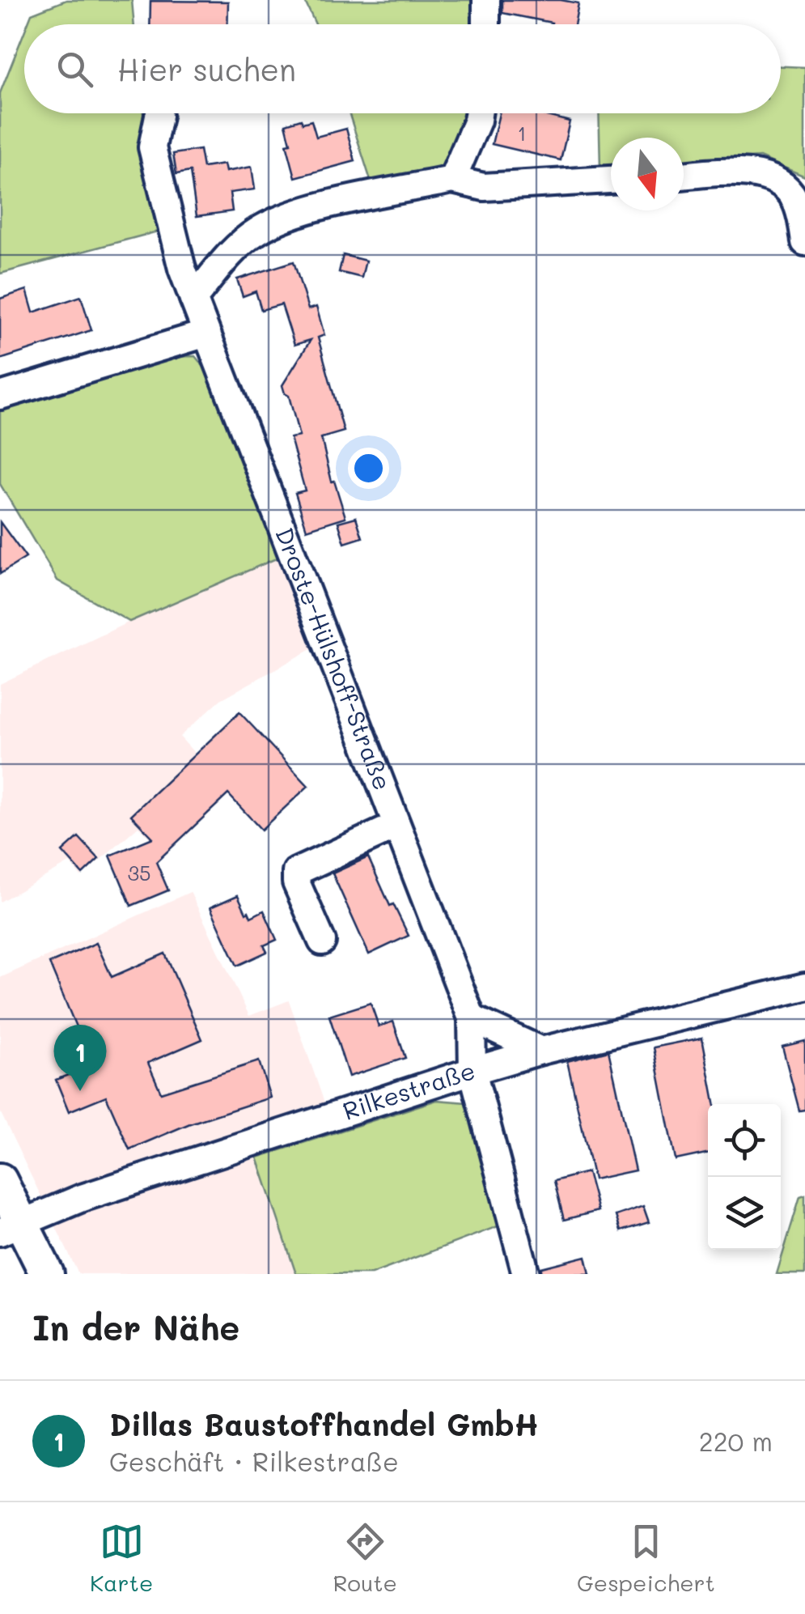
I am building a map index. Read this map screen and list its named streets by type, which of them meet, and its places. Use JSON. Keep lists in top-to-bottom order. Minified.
{"streets":{"street":["Droste-Hülshoff-Straße","Rilkestraße"]},"crossings":[["Droste-Hülshoff-Straße","Rilkestraße"]],"house_numbers":["1","35"],"north":"bottom","page":{"search":"Hier suchen","pins":"1","heading":"In der Nähe","list":[{"mark":"1","name":"Dillas Baustoffhandel GmbH","note":"Geschäft · Rilkestraße","value":"220 m"}],"nav":["Karte","Route","Gespeichert"]}}
